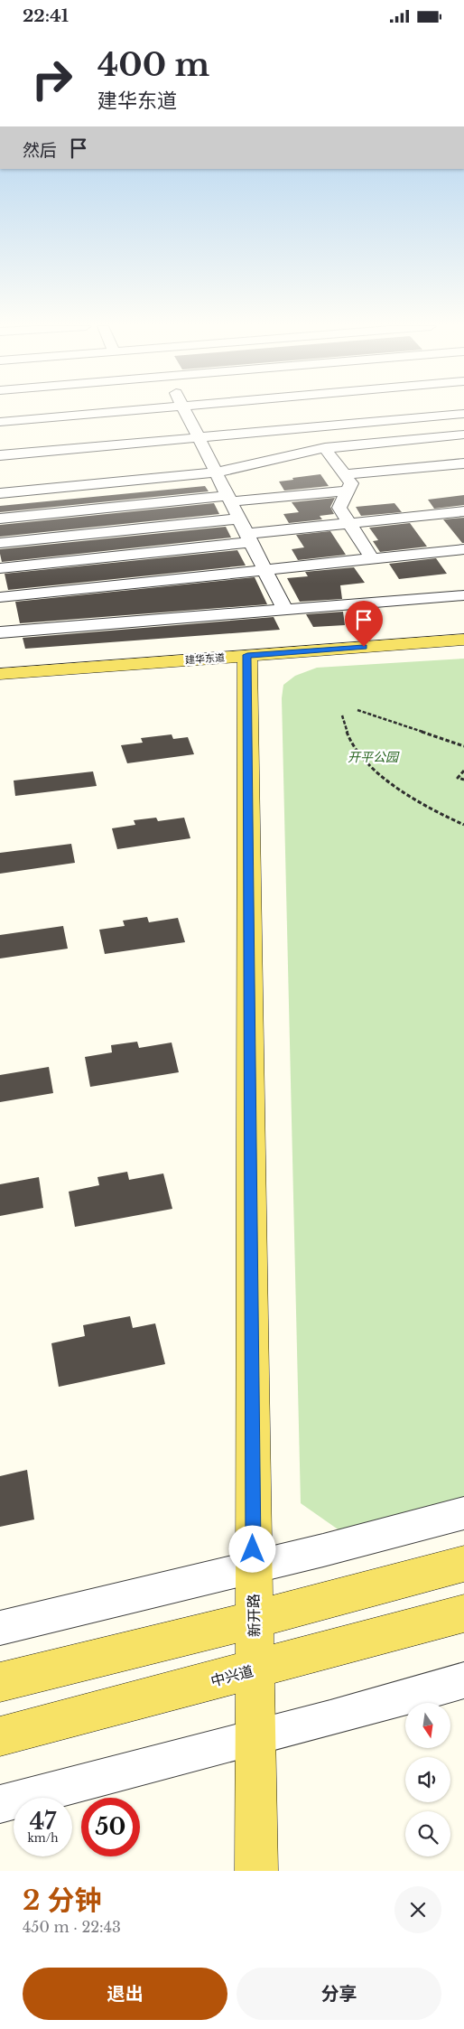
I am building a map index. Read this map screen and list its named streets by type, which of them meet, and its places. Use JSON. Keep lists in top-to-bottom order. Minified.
{"streets":{"main road":["建华东道","新开路","中兴道"]},"crossings":[["建华东道","新开路"],["新开路","中兴道"]],"parks":["开平公园"],"north":"bottom","page":{"status":"22:41","turn":["400 m","建华东道"],"then":"然后","speed":"47 km/h","limit":"50","heading":["2 分钟","450 m · 22:43"],"buttons":["退出","分享"]}}
